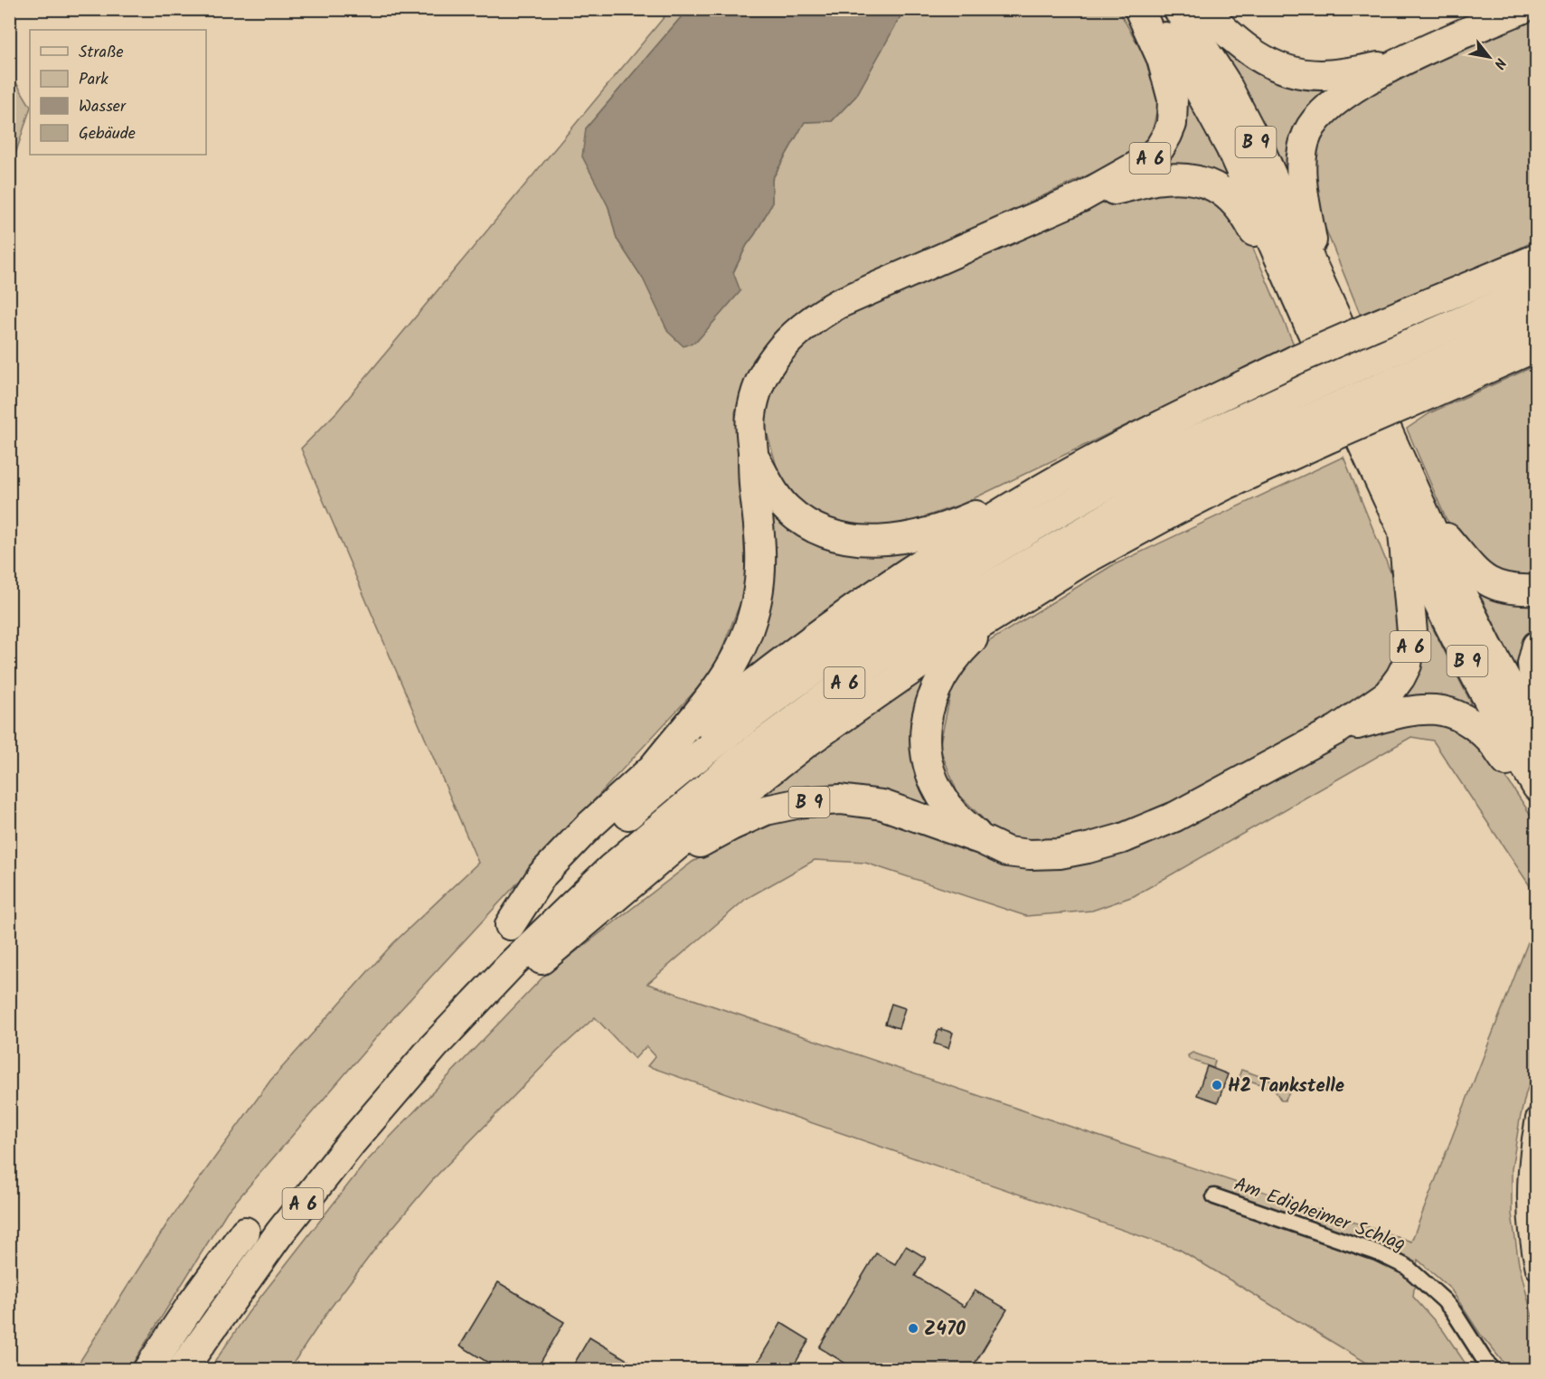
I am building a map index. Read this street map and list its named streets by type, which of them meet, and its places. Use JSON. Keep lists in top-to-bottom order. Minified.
{"streets":{"highway":["B 9","A 6"],"street":["Am Edigheimer Schlag"]},"crossings":[["B 9","A 6"]],"places":["H2 Tankstelle","Z470"],"legend":["Straße","Park","Wasser","Gebäude"],"north":"bottom right"}
